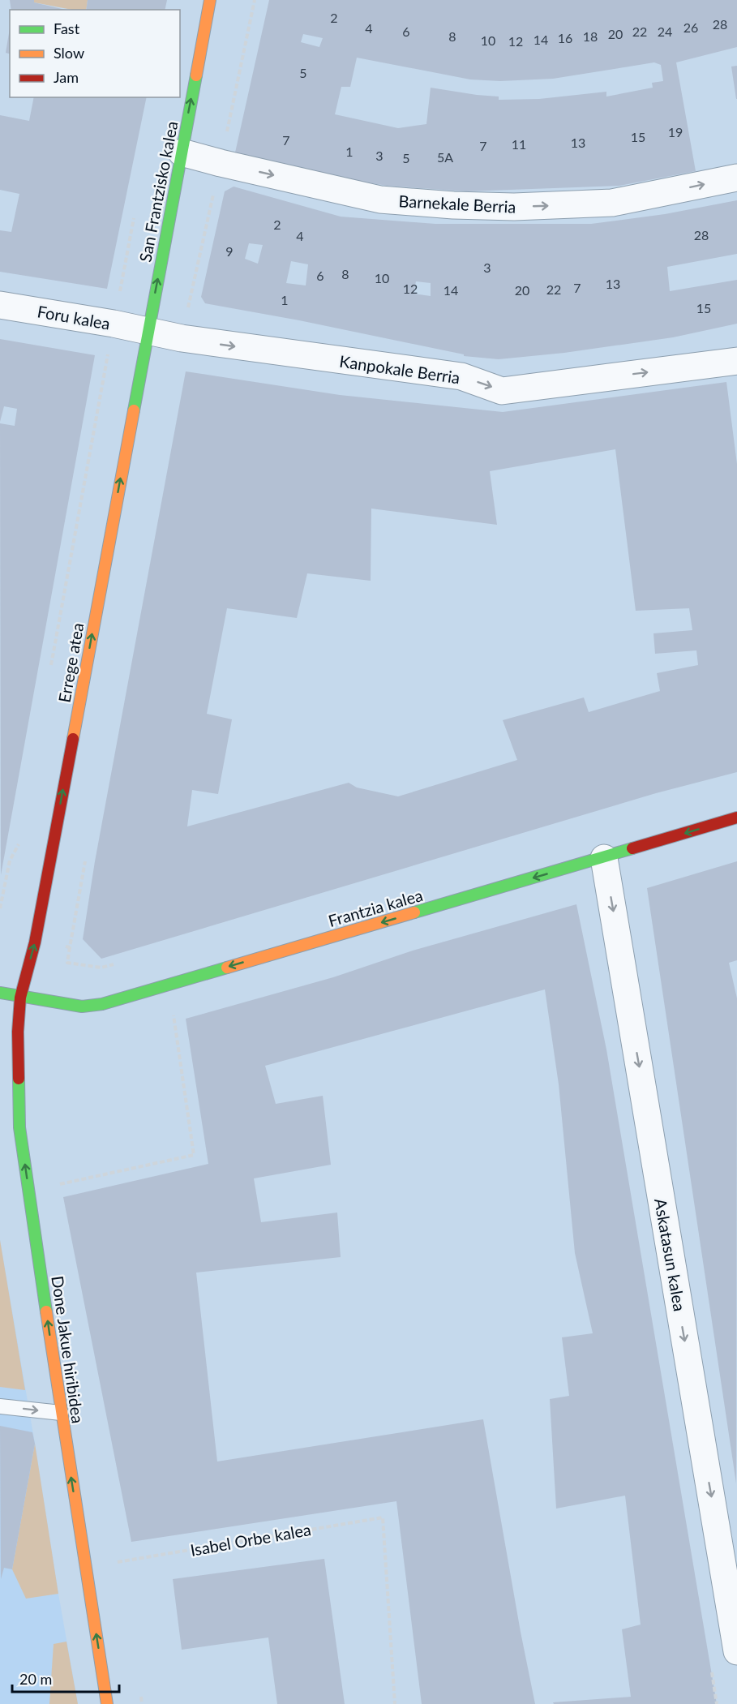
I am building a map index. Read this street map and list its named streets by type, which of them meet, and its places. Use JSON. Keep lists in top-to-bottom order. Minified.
{"streets":{"main road":["San Frantzisko kalea","Errege atea","Frantzia kalea","Done Jakue hiribidea"],"street":["Barnekale Berria","Foru kalea","Kanpokale Berria","Askatasun kalea"],"path":["Isabel Orbe kalea"]},"crossings":[["San Frantzisko kalea","Barnekale Berria"],["San Frantzisko kalea","Foru kalea"],["San Frantzisko kalea","Kanpokale Berria"],["San Frantzisko kalea","Errege atea"],["Foru kalea","Kanpokale Berria"],["Foru kalea","Errege atea"],["Kanpokale Berria","Errege atea"],["Errege atea","Frantzia kalea"],["Errege atea","Done Jakue hiribidea"],["Frantzia kalea","Askatasun kalea"],["Frantzia kalea","Done Jakue hiribidea"]],"one_way":["San Frantzisko kalea","Barnekale Berria","Kanpokale Berria","Errege atea","Frantzia kalea","Askatasun kalea","Done Jakue hiribidea"],"house_numbers":["2","28","26","4","6","22","24","20","8","18","16","14","10","12","5","19","15","7","13","11","7","1","3","5A","5","2","28","4","9","3","8","6","10","13","7","12","22","14","20","1","15"],"legend":["Fast","Slow","Jam"],"scale_bar":"20 m"}
